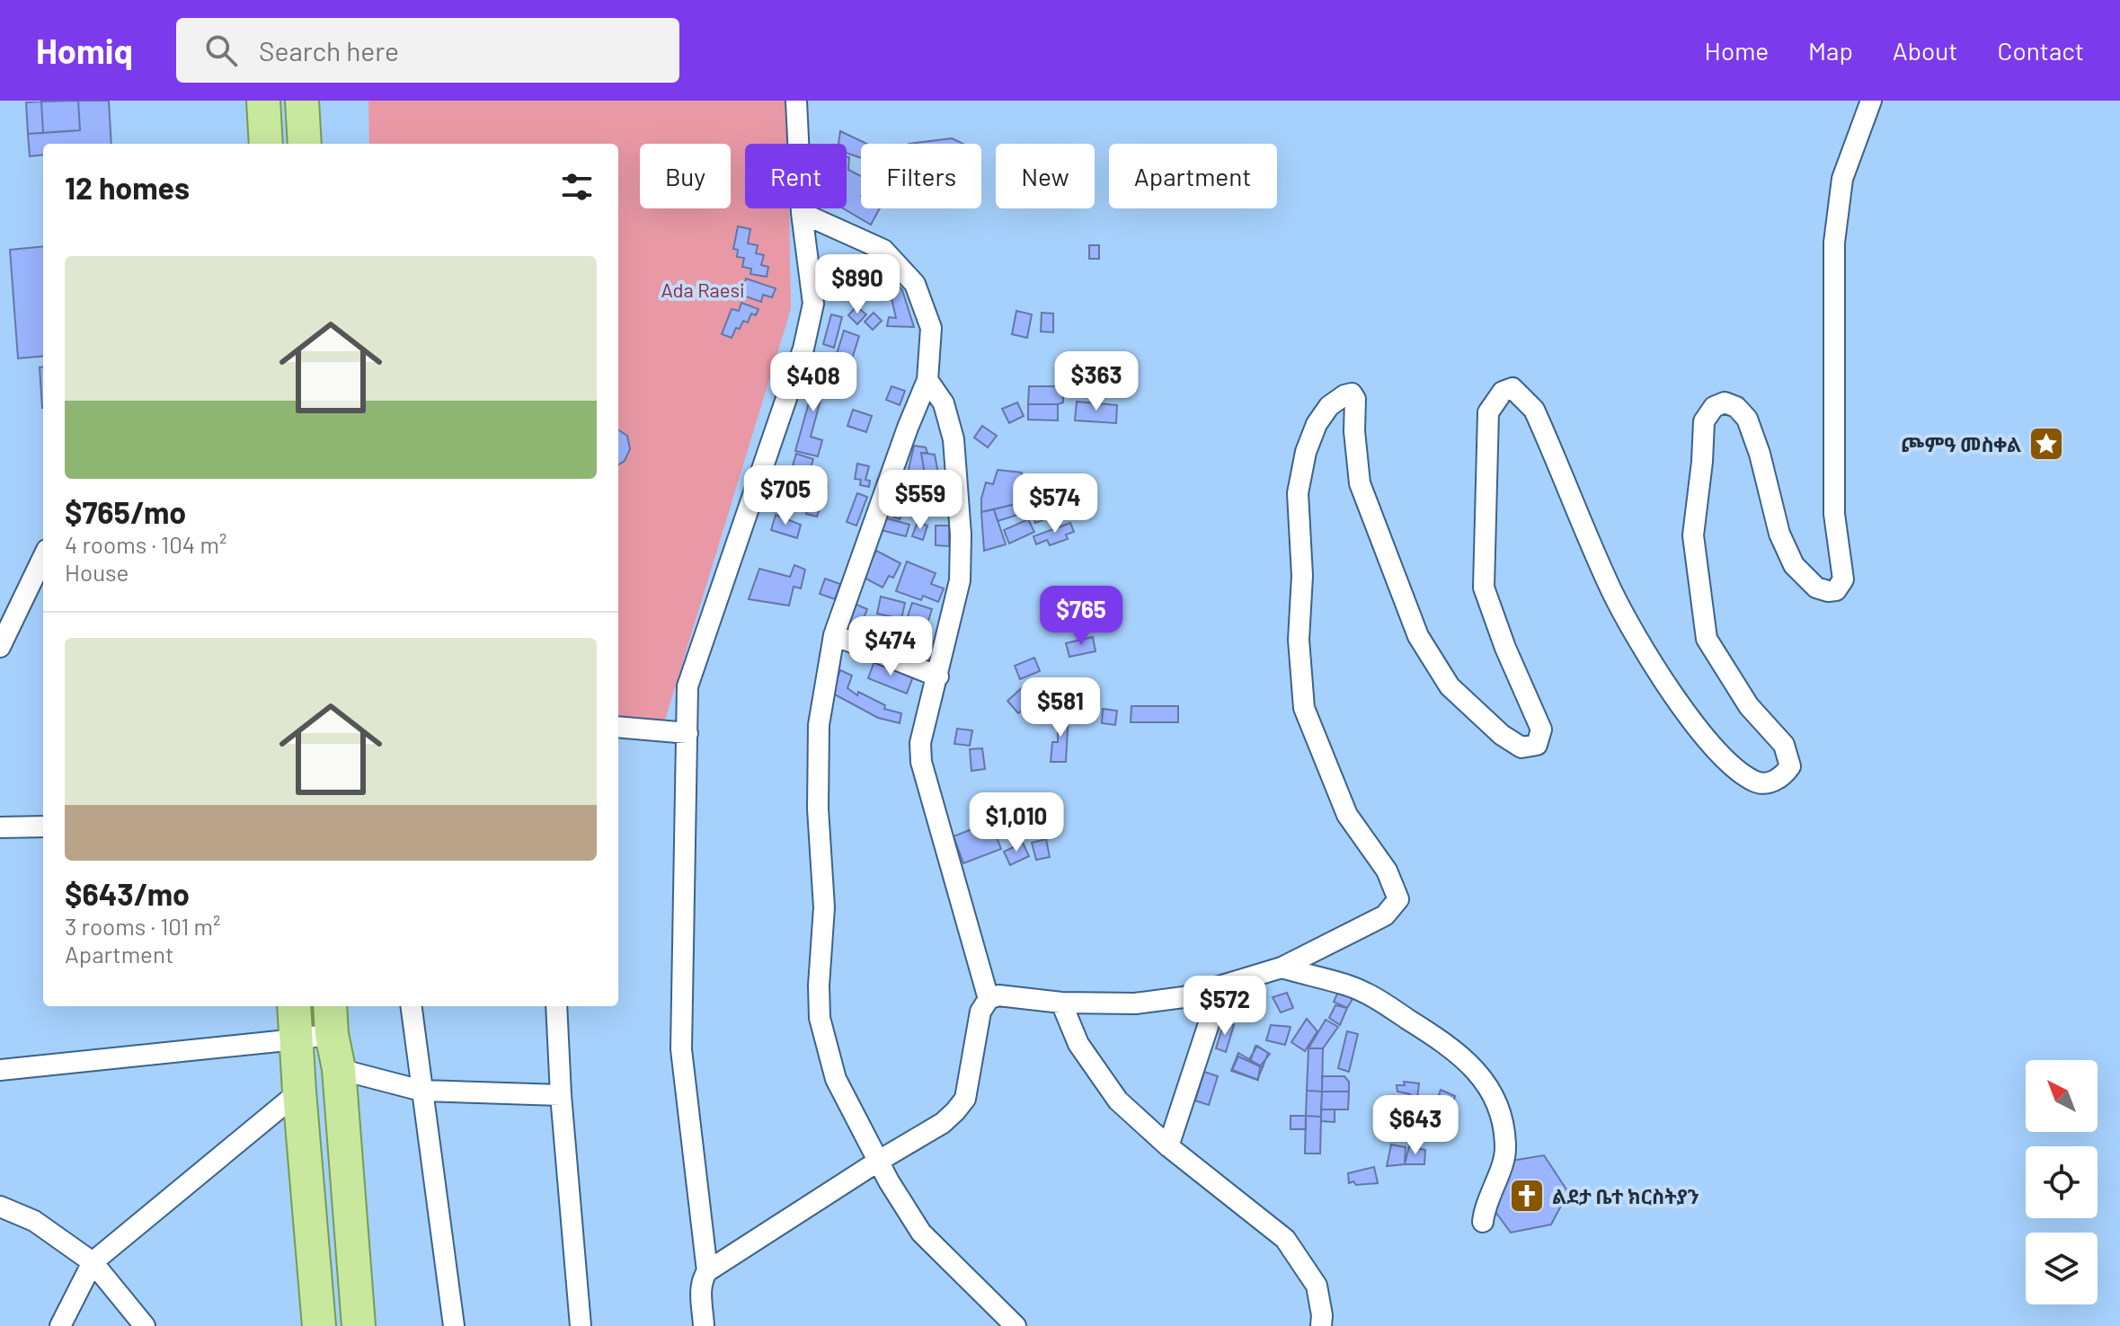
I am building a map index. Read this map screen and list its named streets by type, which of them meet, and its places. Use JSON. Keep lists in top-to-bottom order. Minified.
{"parks":["Ada Raesi"],"places":{"place":["ጮምዓ መስቀል"],"church":["ልደታ ቤተ ክርስትያን"]},"north":"top left","page":{"header":"Homiq","search":"Search here","nav":["Home","Map","About","Contact"],"chip":["Buy","Rent","Filters","New","Apartment"],"heading":"12 homes","list":[{"name":"$765/mo","note":"4 rooms · 104 m² · House"},{"name":"$643/mo","note":"3 rooms · 101 m² · Apartment"}],"price":["$890","$363","$408","$705","$559","$574","$765","$474","$581","$1,010","$572","$643"]}}
